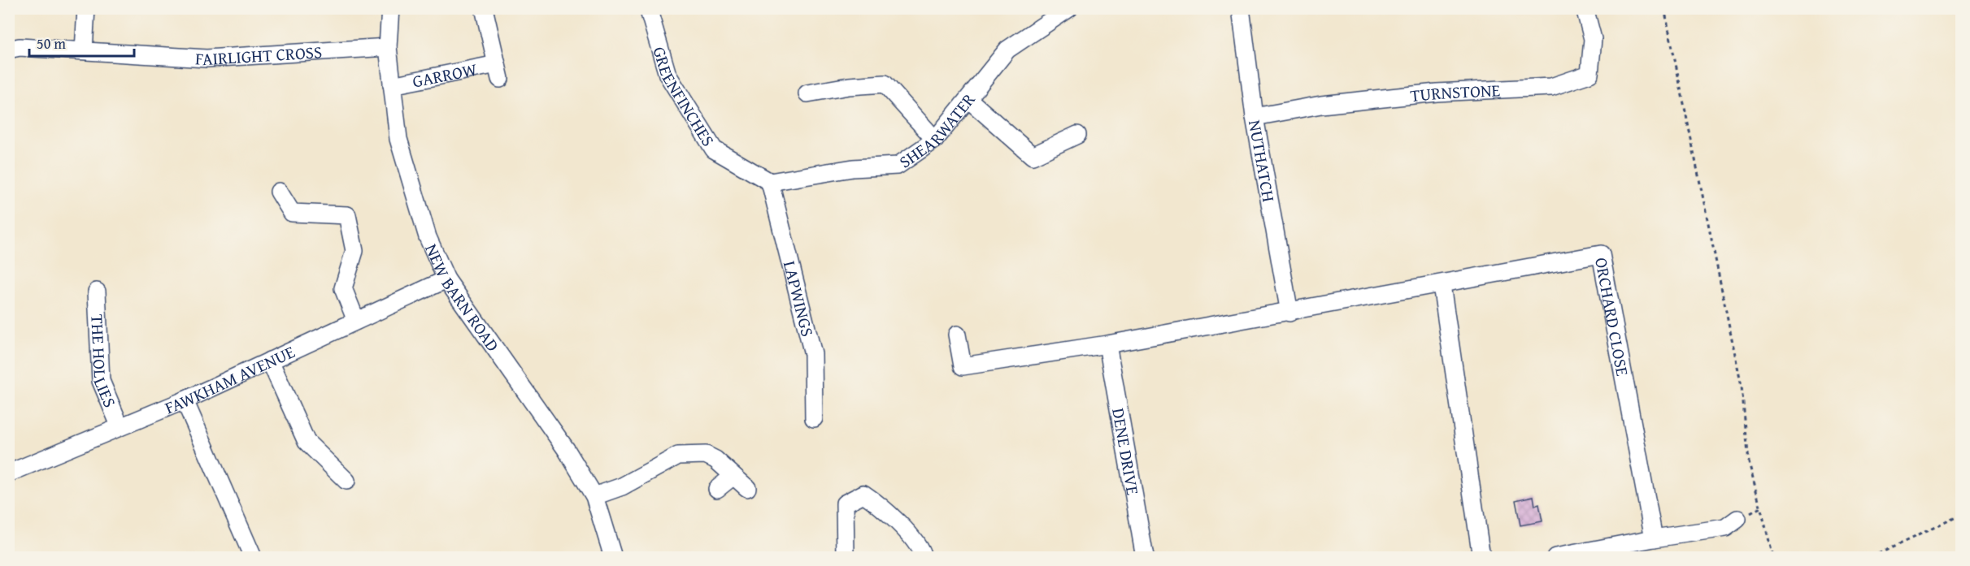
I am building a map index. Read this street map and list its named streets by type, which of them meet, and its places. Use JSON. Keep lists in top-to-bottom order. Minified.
{"streets":{"street":["FAIRLIGHT CROSS","GARROW","TURNSTONE","GREENFINCHES","SHEARWATER","NUTHATCH","NEW BARN ROAD","LAPWINGS","ORCHARD CLOSE","THE HOLLIES","FAWKHAM AVENUE","DENE DRIVE"]},"crossings":[["FAIRLIGHT CROSS","NEW BARN ROAD"],["GARROW","NEW BARN ROAD"],["TURNSTONE","NUTHATCH"],["GREENFINCHES","SHEARWATER"],["GREENFINCHES","LAPWINGS"],["SHEARWATER","LAPWINGS"],["NUTHATCH","ORCHARD CLOSE"],["NEW BARN ROAD","FAWKHAM AVENUE"],["THE HOLLIES","FAWKHAM AVENUE"]],"scale_bar":"50 m"}
